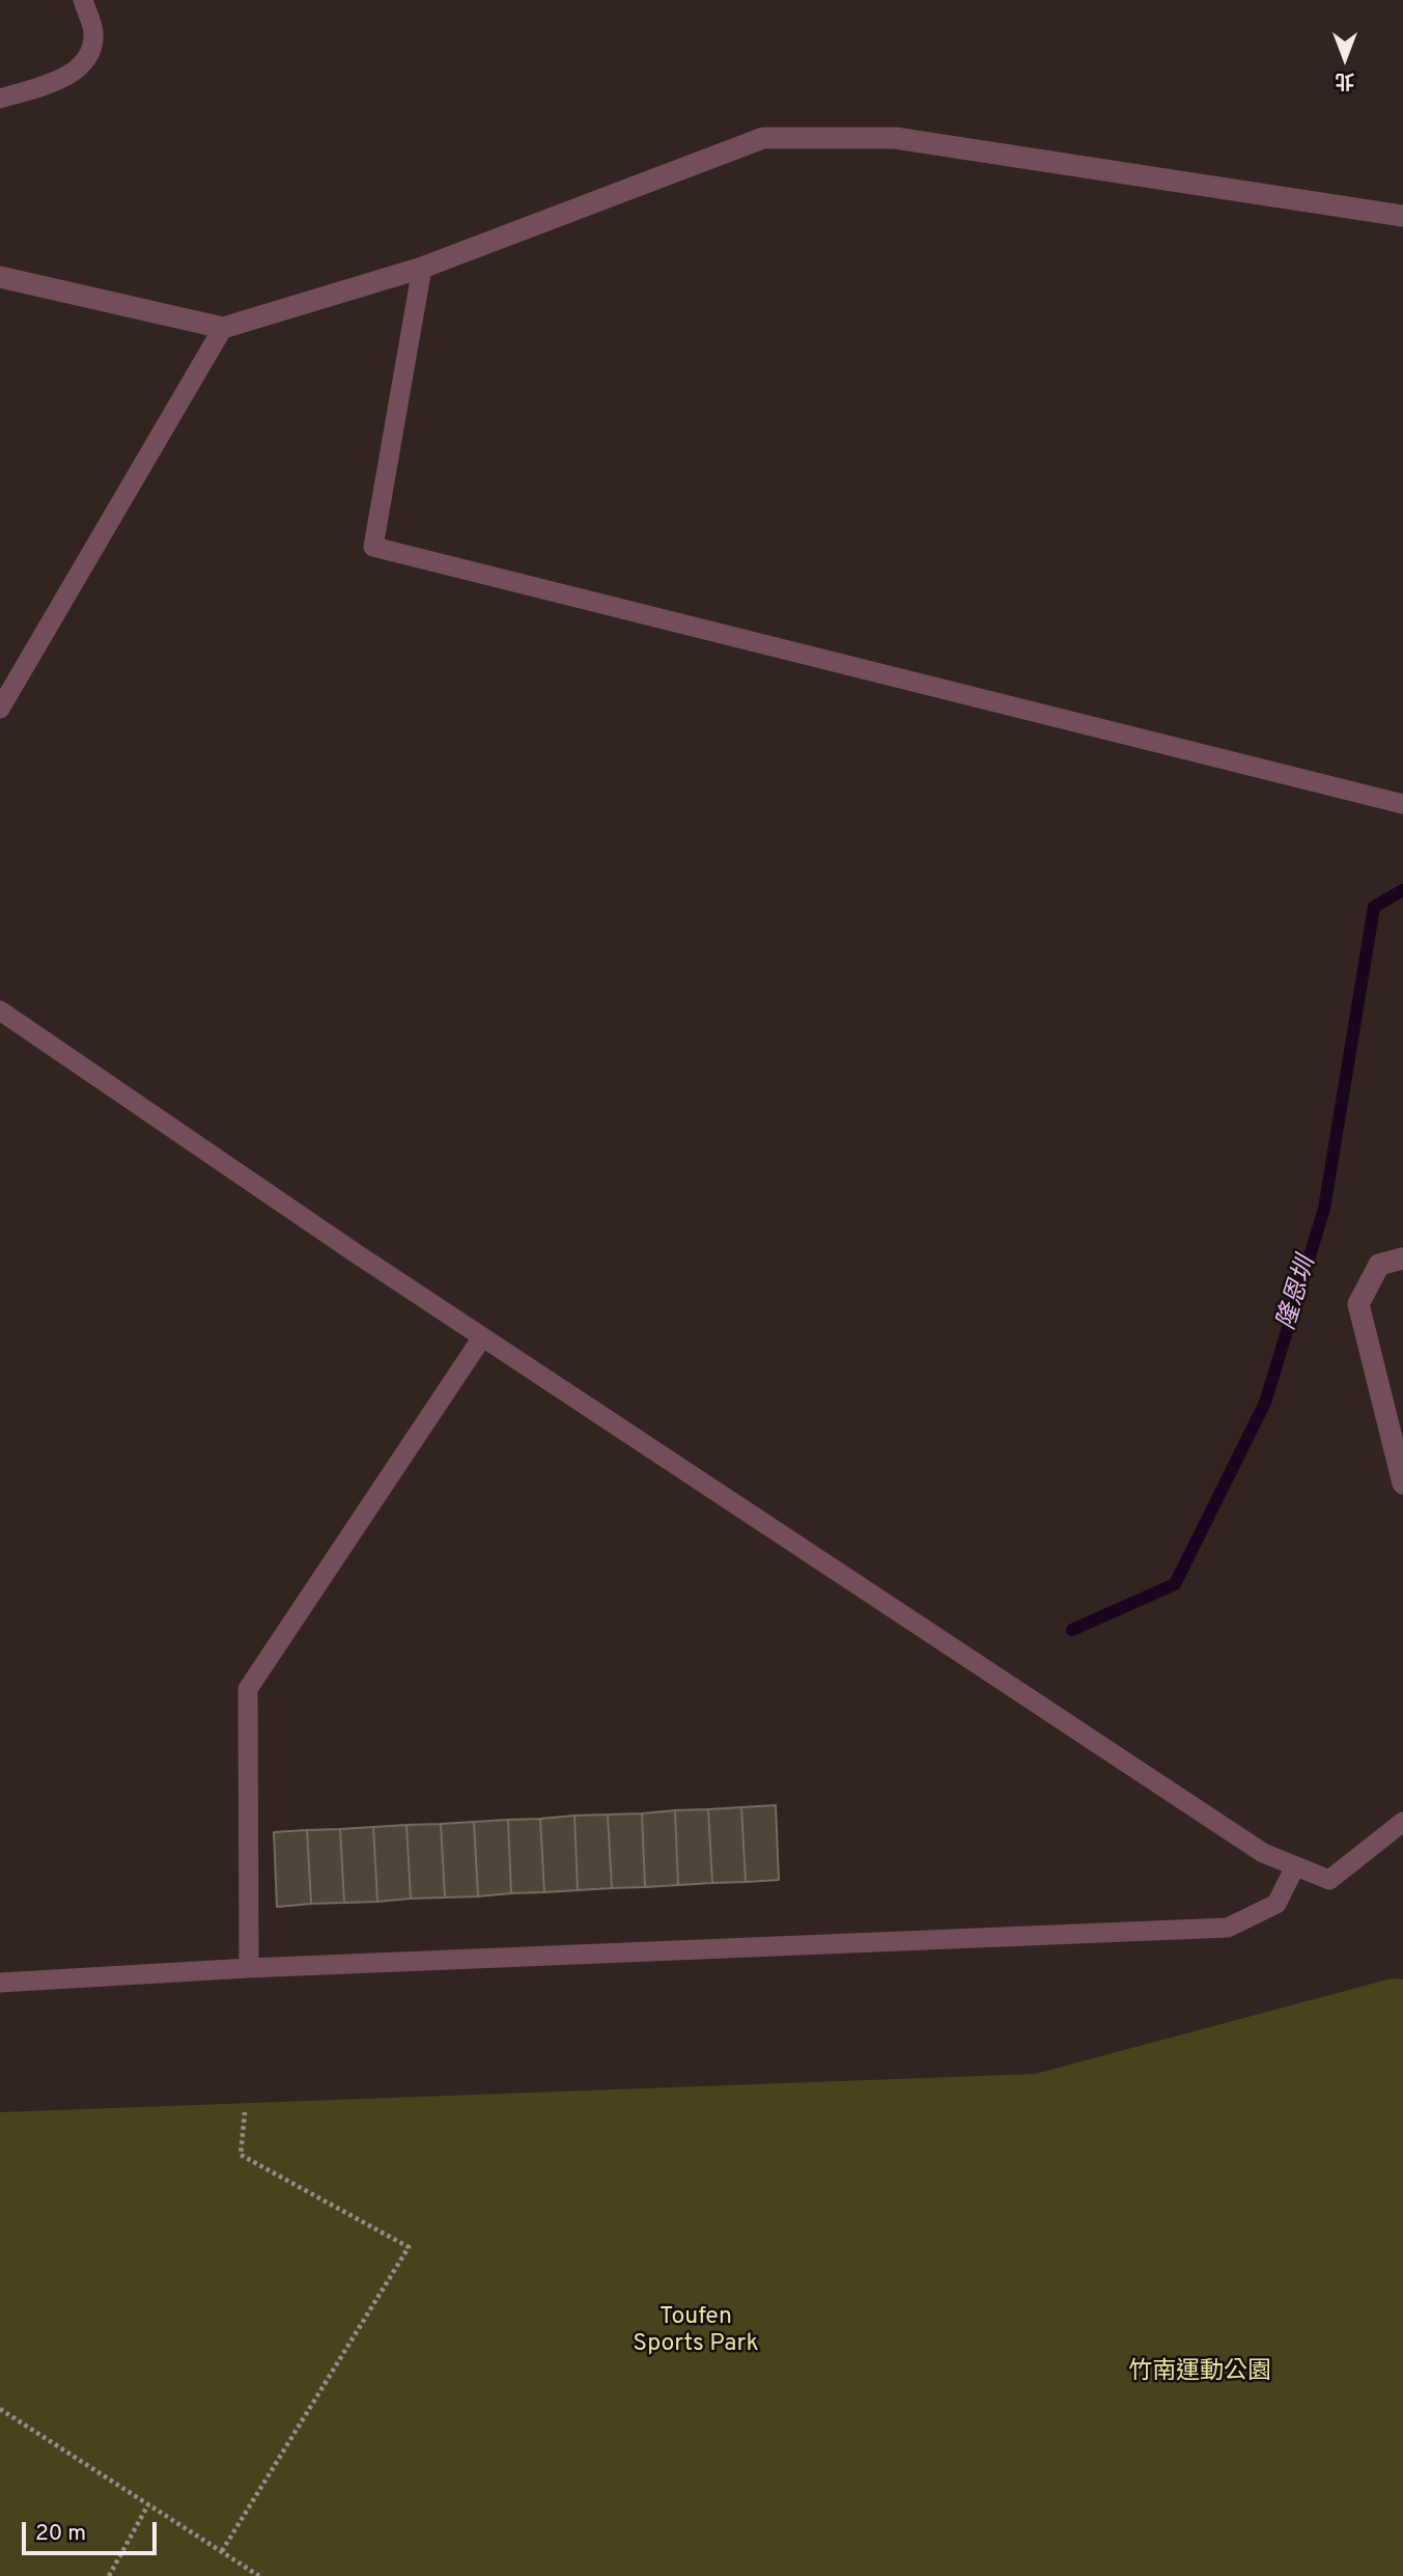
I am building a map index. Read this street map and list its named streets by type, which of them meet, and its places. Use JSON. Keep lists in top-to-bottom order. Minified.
{"water":["隆恩圳"],"parks":["Toufen Sports Park","竹南運動公園"],"scale_bar":"20 m","north":"bottom"}
